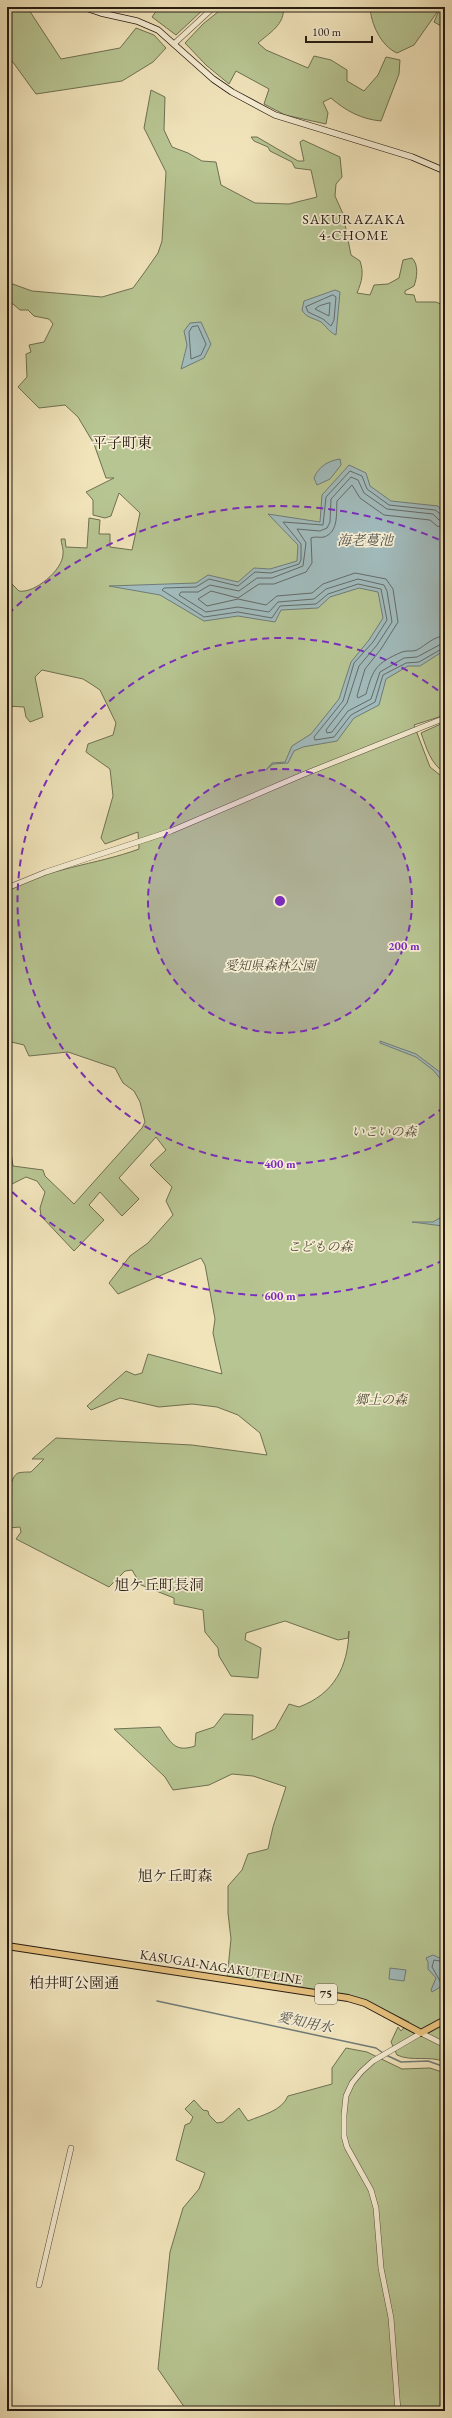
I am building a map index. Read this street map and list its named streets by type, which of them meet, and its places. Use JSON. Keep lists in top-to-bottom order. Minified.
{"streets":{"main road":["KASUGAI-NAGAKUTE LINE","75"]},"districts":["SAKURAZAKA 4-CHOME","平子町東","旭ケ丘町長洞","旭ケ丘町森","柏井町公園通"],"water":["海老蔓池","愛知用水"],"parks":["愛知県森林公園","いこいの森","こどもの森","郷土の森"],"scale_bar":"100 m","rings":["200 m","400 m","600 m"]}
